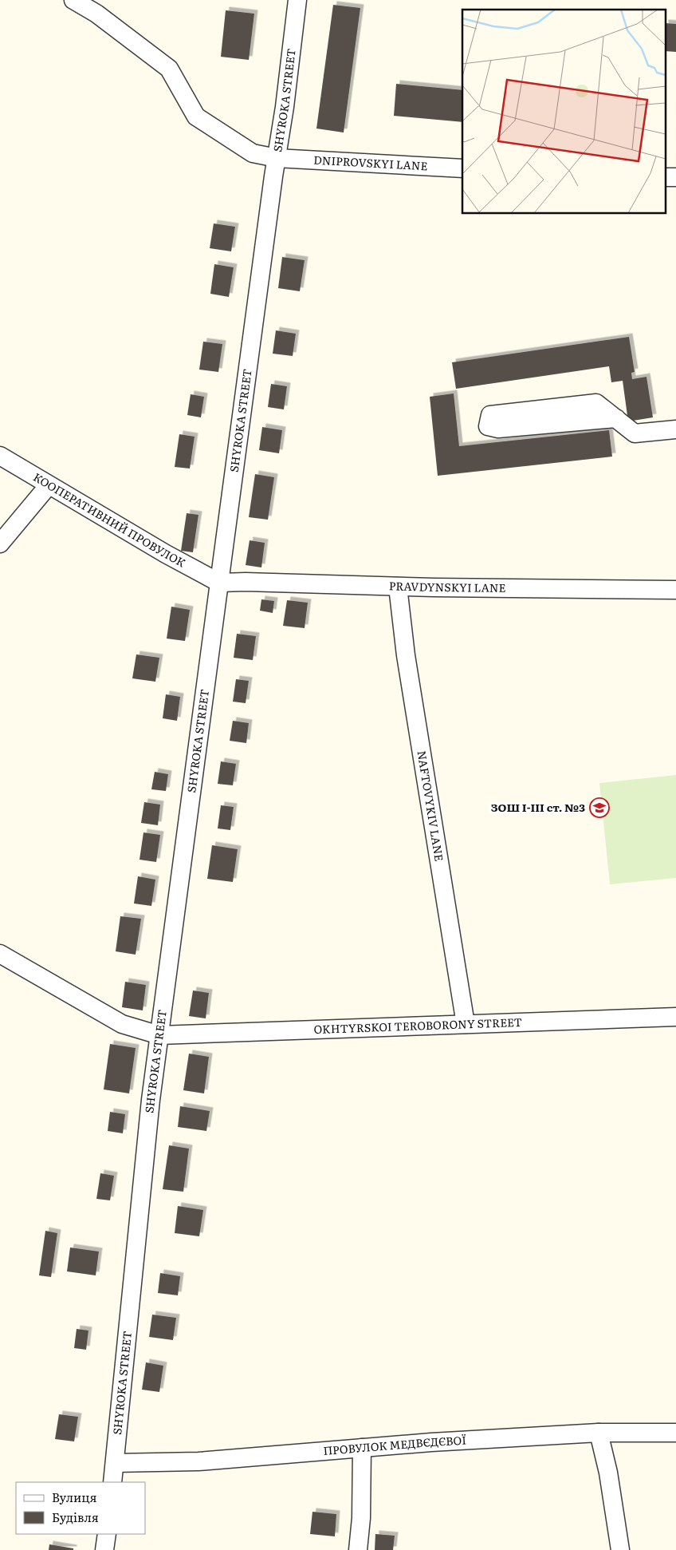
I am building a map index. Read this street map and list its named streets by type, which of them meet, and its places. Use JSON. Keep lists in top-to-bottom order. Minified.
{"streets":{"street":["SHYROKA STREET","DNIPROVSKYI LANE","КООПЕРАТИВНИЙ ПРОВУЛОК","PRAVDYNSKYI LANE","NAFTOVYKIV LANE","OKHTYRSKOI TEROBORONY STREET","ПРОВУЛОК МЕДВЄДЄВОЇ"]},"crossings":[["SHYROKA STREET","DNIPROVSKYI LANE"],["SHYROKA STREET","КООПЕРАТИВНИЙ ПРОВУЛОК"],["SHYROKA STREET","PRAVDYNSKYI LANE"],["SHYROKA STREET","OKHTYRSKOI TEROBORONY STREET"],["SHYROKA STREET","ПРОВУЛОК МЕДВЄДЄВОЇ"],["КООПЕРАТИВНИЙ ПРОВУЛОК","PRAVDYNSKYI LANE"],["PRAVDYNSKYI LANE","NAFTOVYKIV LANE"],["NAFTOVYKIV LANE","OKHTYRSKOI TEROBORONY STREET"]],"places":{"school or university":["ЗОШ І-ІІІ ст. №3"]},"legend":["Вулиця","Будівля"]}
